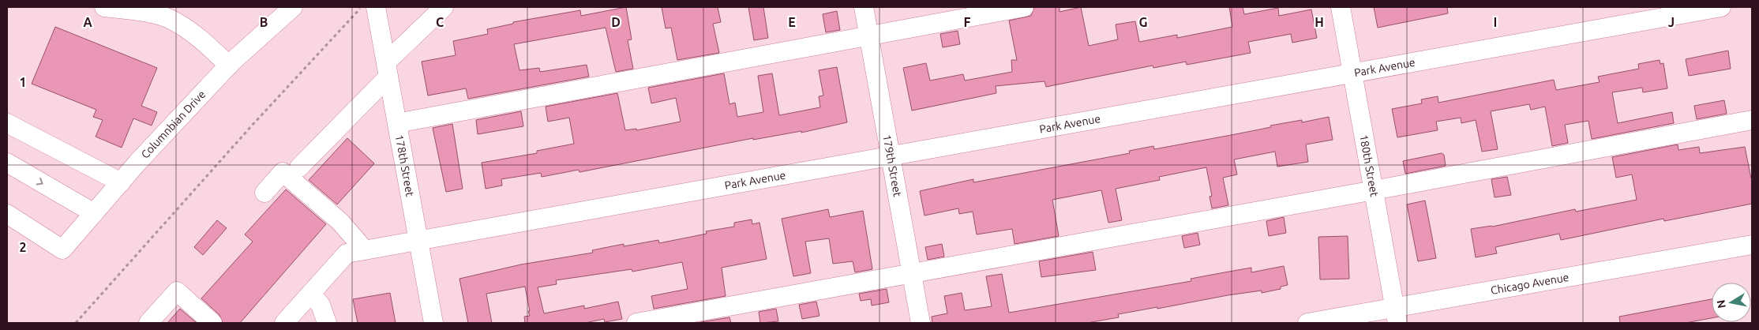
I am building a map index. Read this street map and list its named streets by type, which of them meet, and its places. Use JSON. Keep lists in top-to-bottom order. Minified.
{"streets":{"street":["Park Avenue","Columnbian Drive","178th Street","179th Street","180th Street","Chicago Avenue"]},"crossings":[["Park Avenue","178th Street"],["Park Avenue","179th Street"],["Park Avenue","180th Street"],["180th Street","Chicago Avenue"]],"north":"left","grid":{"columns":["A","B","C","D","E","F","G","H","I","J"],"rows":["1","2"]}}
